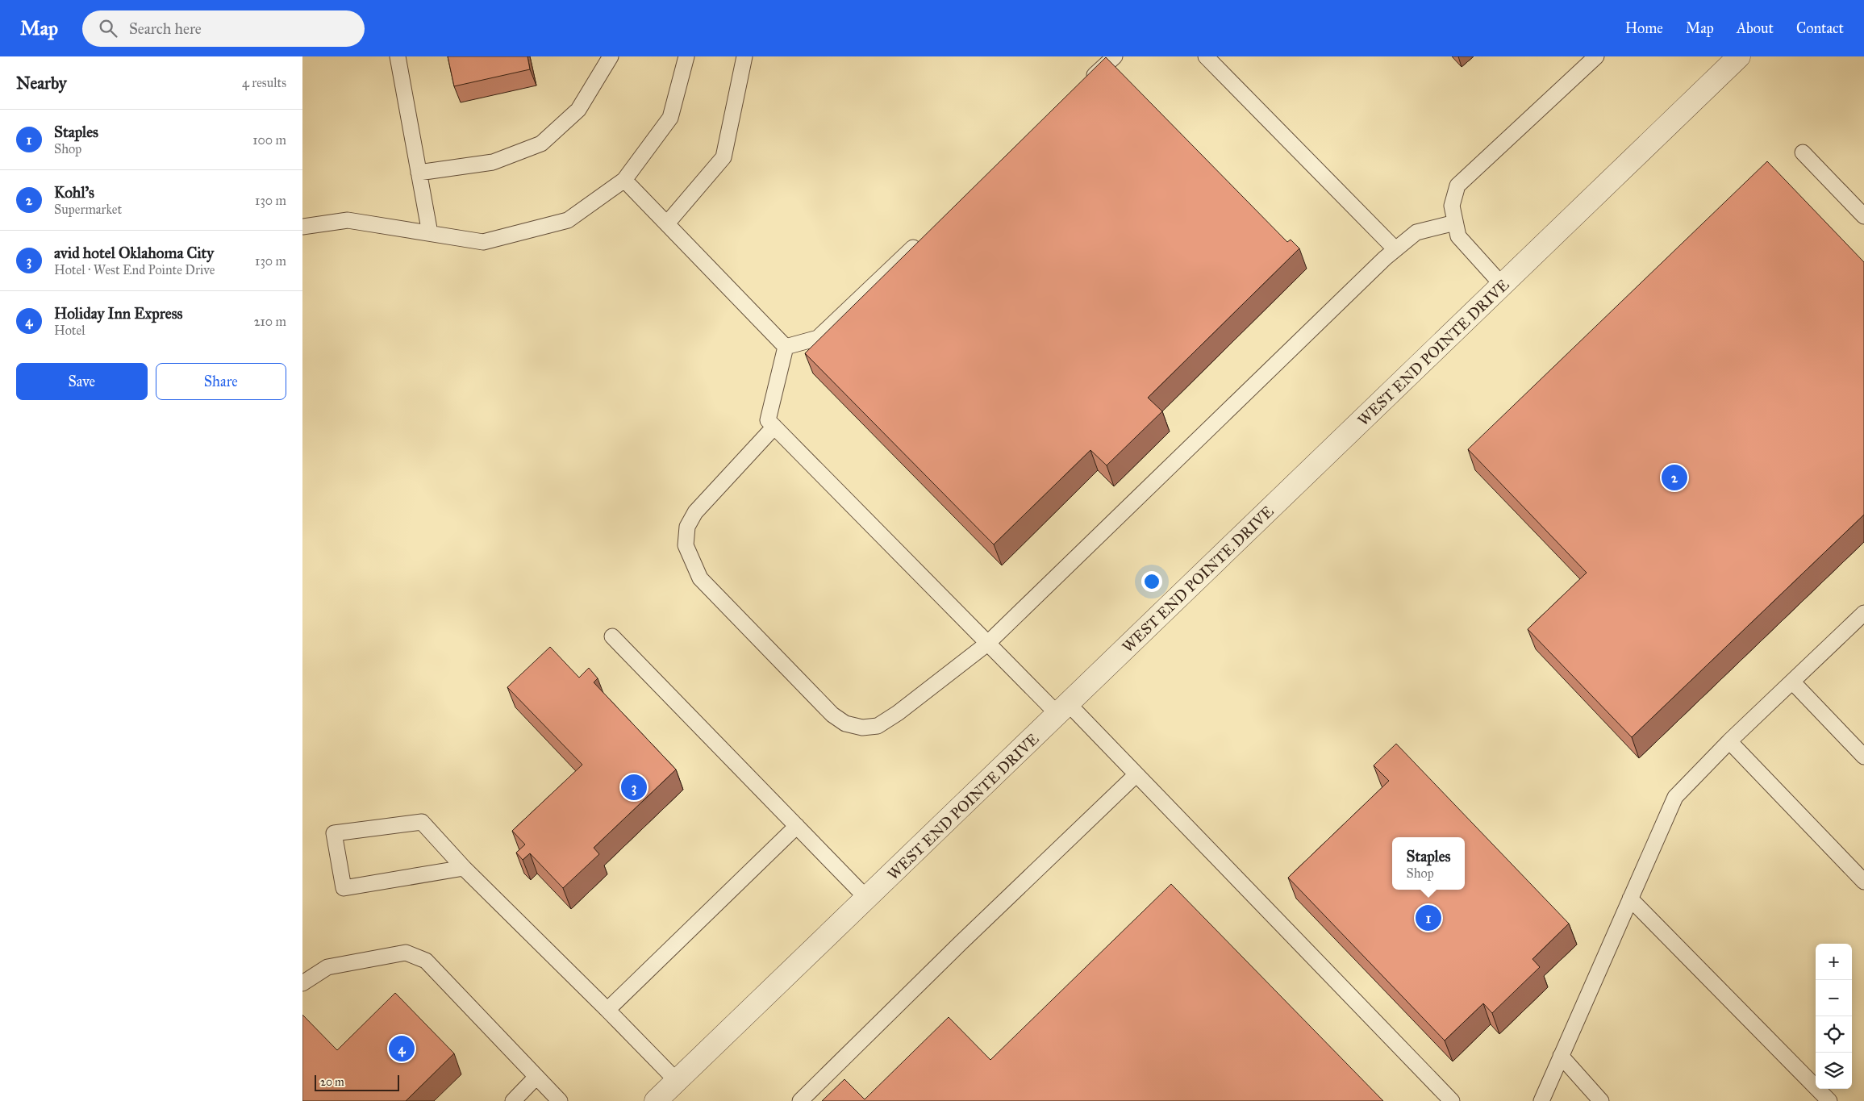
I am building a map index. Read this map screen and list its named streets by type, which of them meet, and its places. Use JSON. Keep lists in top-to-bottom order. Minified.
{"streets":{"street":["WEST END POINTE DRIVE"]},"scale_bar":"20 m","page":{"header":"Map","search":"Search here","nav":["Home","Map","About","Contact"],"heading":["Nearby","4 results"],"list":[{"mark":"1","name":"Staples","note":"Shop","value":"100 m"},{"mark":"2","name":"Kohl's","note":"Supermarket","value":"130 m"},{"mark":"3","name":"avid hotel Oklahoma City","note":"Hotel · West End Pointe Drive","value":"130 m"},{"mark":"4","name":"Holiday Inn Express","note":"Hotel","value":"210 m"}],"buttons":["Save","Share"],"pins":["2","3","1","4"],"popup":["Staples","Shop"],"map_buttons":["+","−"],"scale":"20 m"}}
